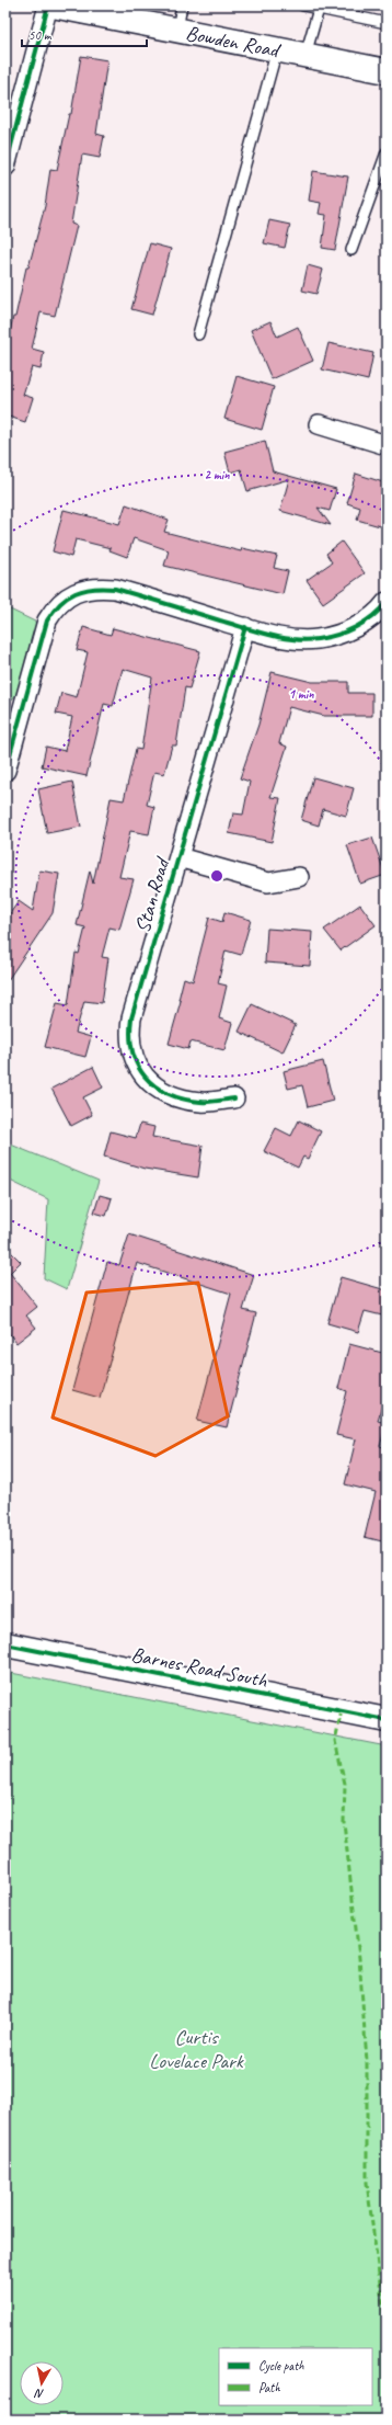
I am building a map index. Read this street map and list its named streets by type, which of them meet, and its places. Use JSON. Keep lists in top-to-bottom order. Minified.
{"streets":{"street":["Bowden Road","Stan Road","Barnes Road South"]},"parks":["Curtis Lovelace Park"],"legend":["Cycle path","Path"],"scale_bar":"50 m","north":"bottom","rings":["2 min","1 min"]}
